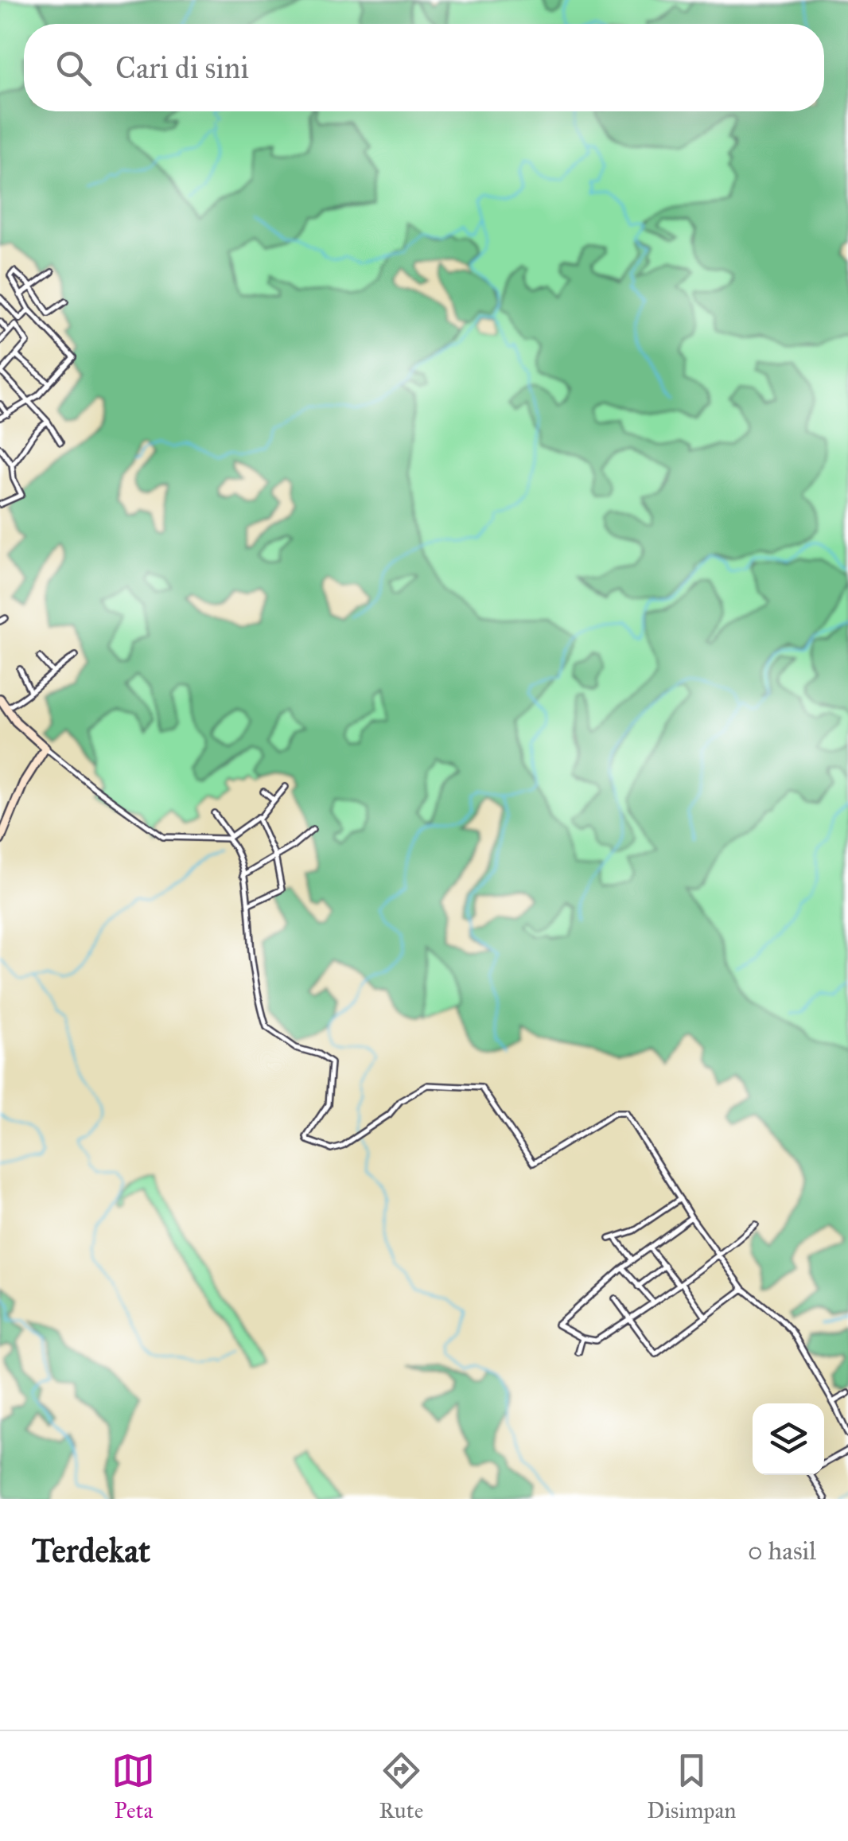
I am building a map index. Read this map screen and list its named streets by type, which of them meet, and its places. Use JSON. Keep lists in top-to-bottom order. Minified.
{"page":{"search":"Cari di sini","heading":["Terdekat","0 hasil"],"nav":["Peta","Rute","Disimpan"]}}
